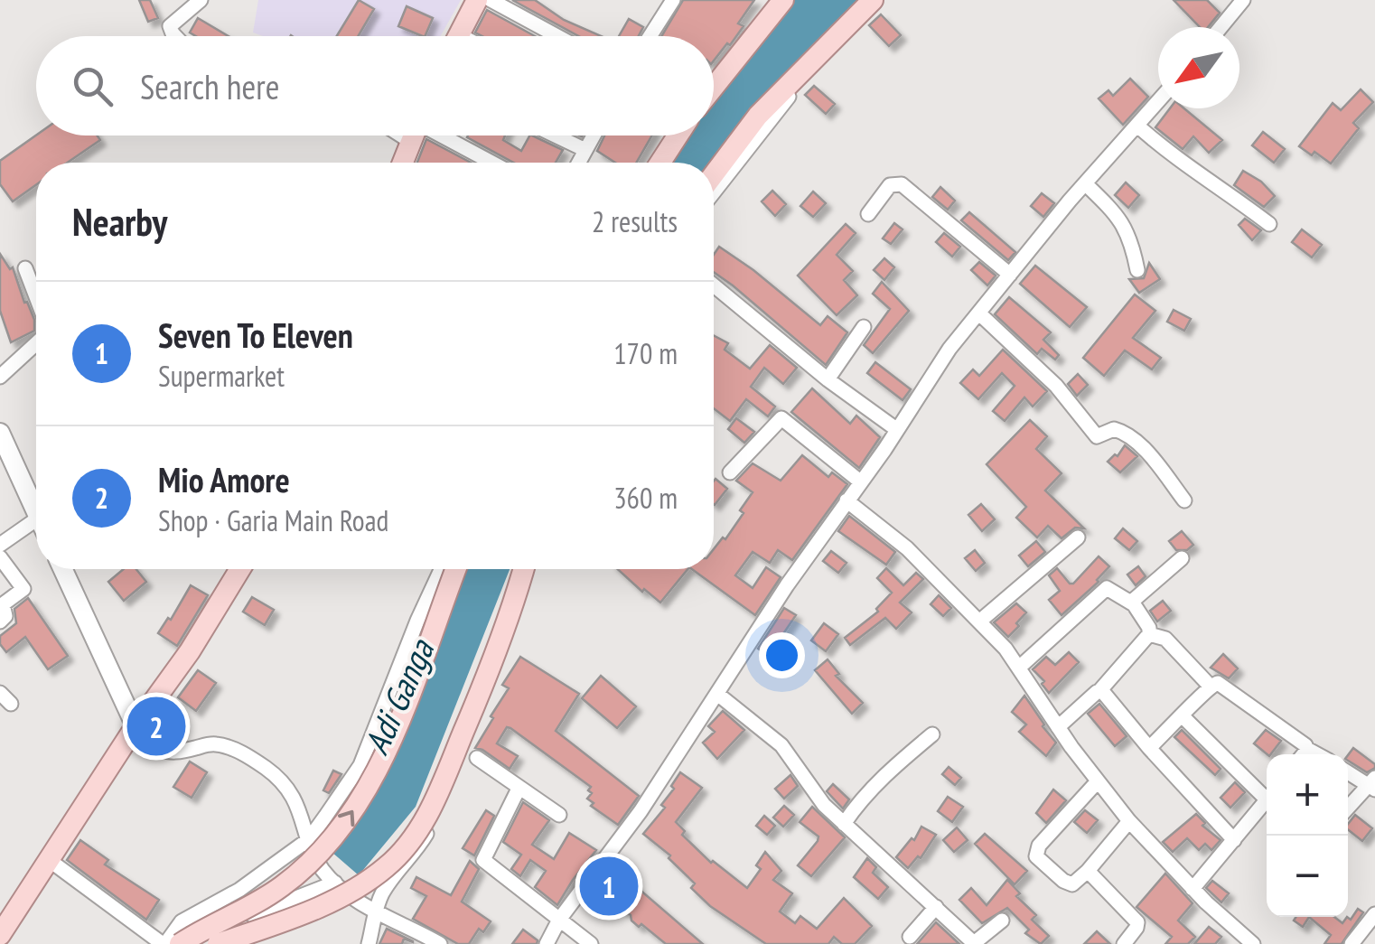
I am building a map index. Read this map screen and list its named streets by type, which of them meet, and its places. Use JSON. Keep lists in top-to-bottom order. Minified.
{"water":["Adi Ganga"],"north":"bottom left","page":{"search":"Search here","heading":["Nearby","2 results"],"list":[{"mark":"1","name":"Seven To Eleven","note":"Supermarket","value":"170 m"},{"mark":"2","name":"Mio Amore","note":"Shop · Garia Main Road","value":"360 m"}],"pins":["2","1"],"map_buttons":["+","−"]}}
